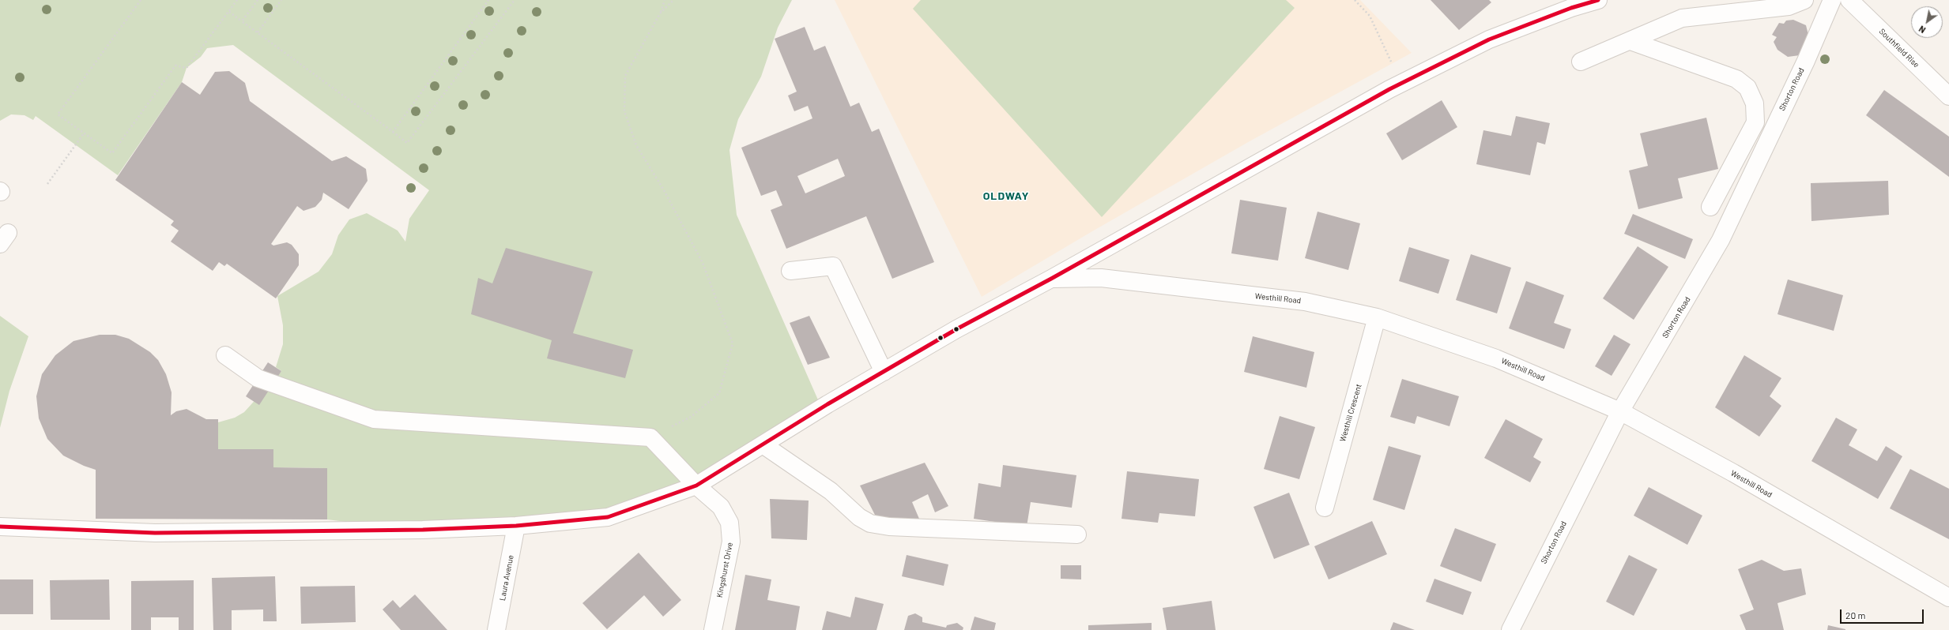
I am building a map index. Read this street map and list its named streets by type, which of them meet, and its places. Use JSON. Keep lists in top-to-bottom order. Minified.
{"streets":{"street":["Southfield Rise","Shorton Road","Westhill Road","Westhill Crescent","Kingshurst Drive","Laura Avenue"]},"crossings":[["Shorton Road","Westhill Road"],["Westhill Road","Westhill Crescent"]],"districts":["OLDWAY"],"scale_bar":"20 m","north":"bottom left"}
